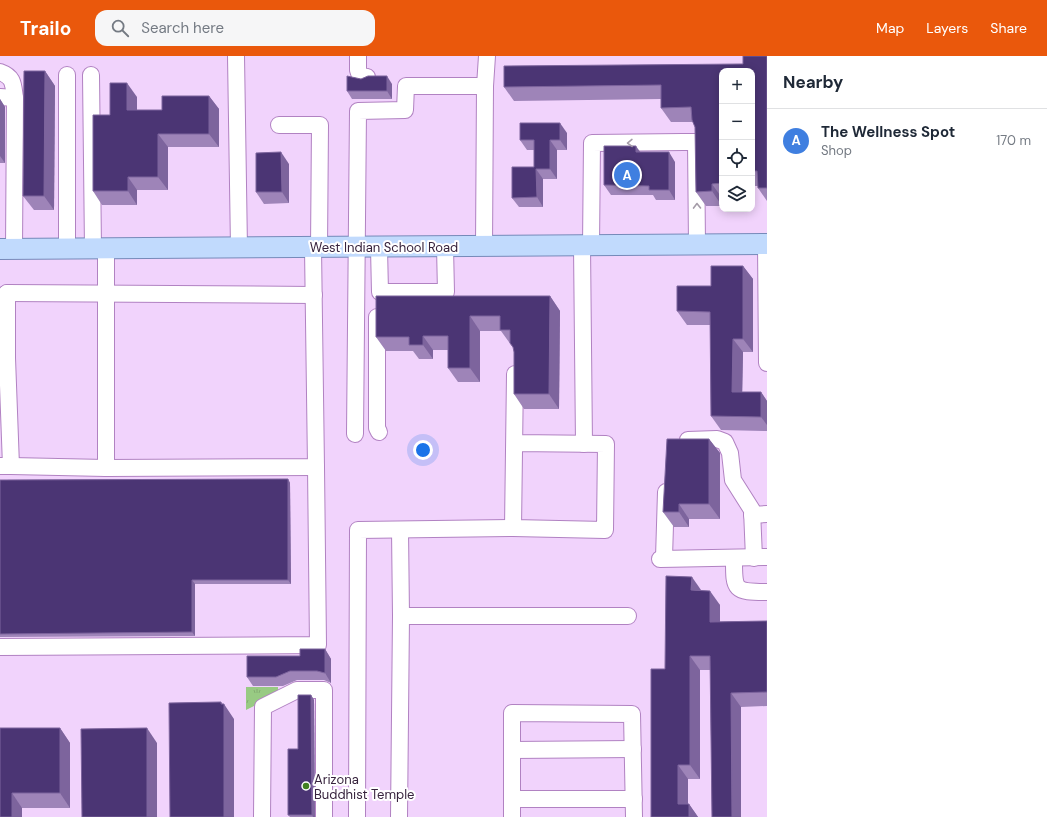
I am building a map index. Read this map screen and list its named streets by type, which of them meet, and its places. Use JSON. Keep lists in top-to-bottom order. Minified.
{"streets":{"main road":["West Indian School Road"]},"places":["Arizona Buddhist Temple"],"page":{"header":"Trailo","search":"Search here","nav":["Map","Layers","Share"],"heading":"Nearby","map_buttons":["+","−"],"list":[{"mark":"A","name":"The Wellness Spot","note":"Shop","value":"170 m"}],"pins":"A"}}
